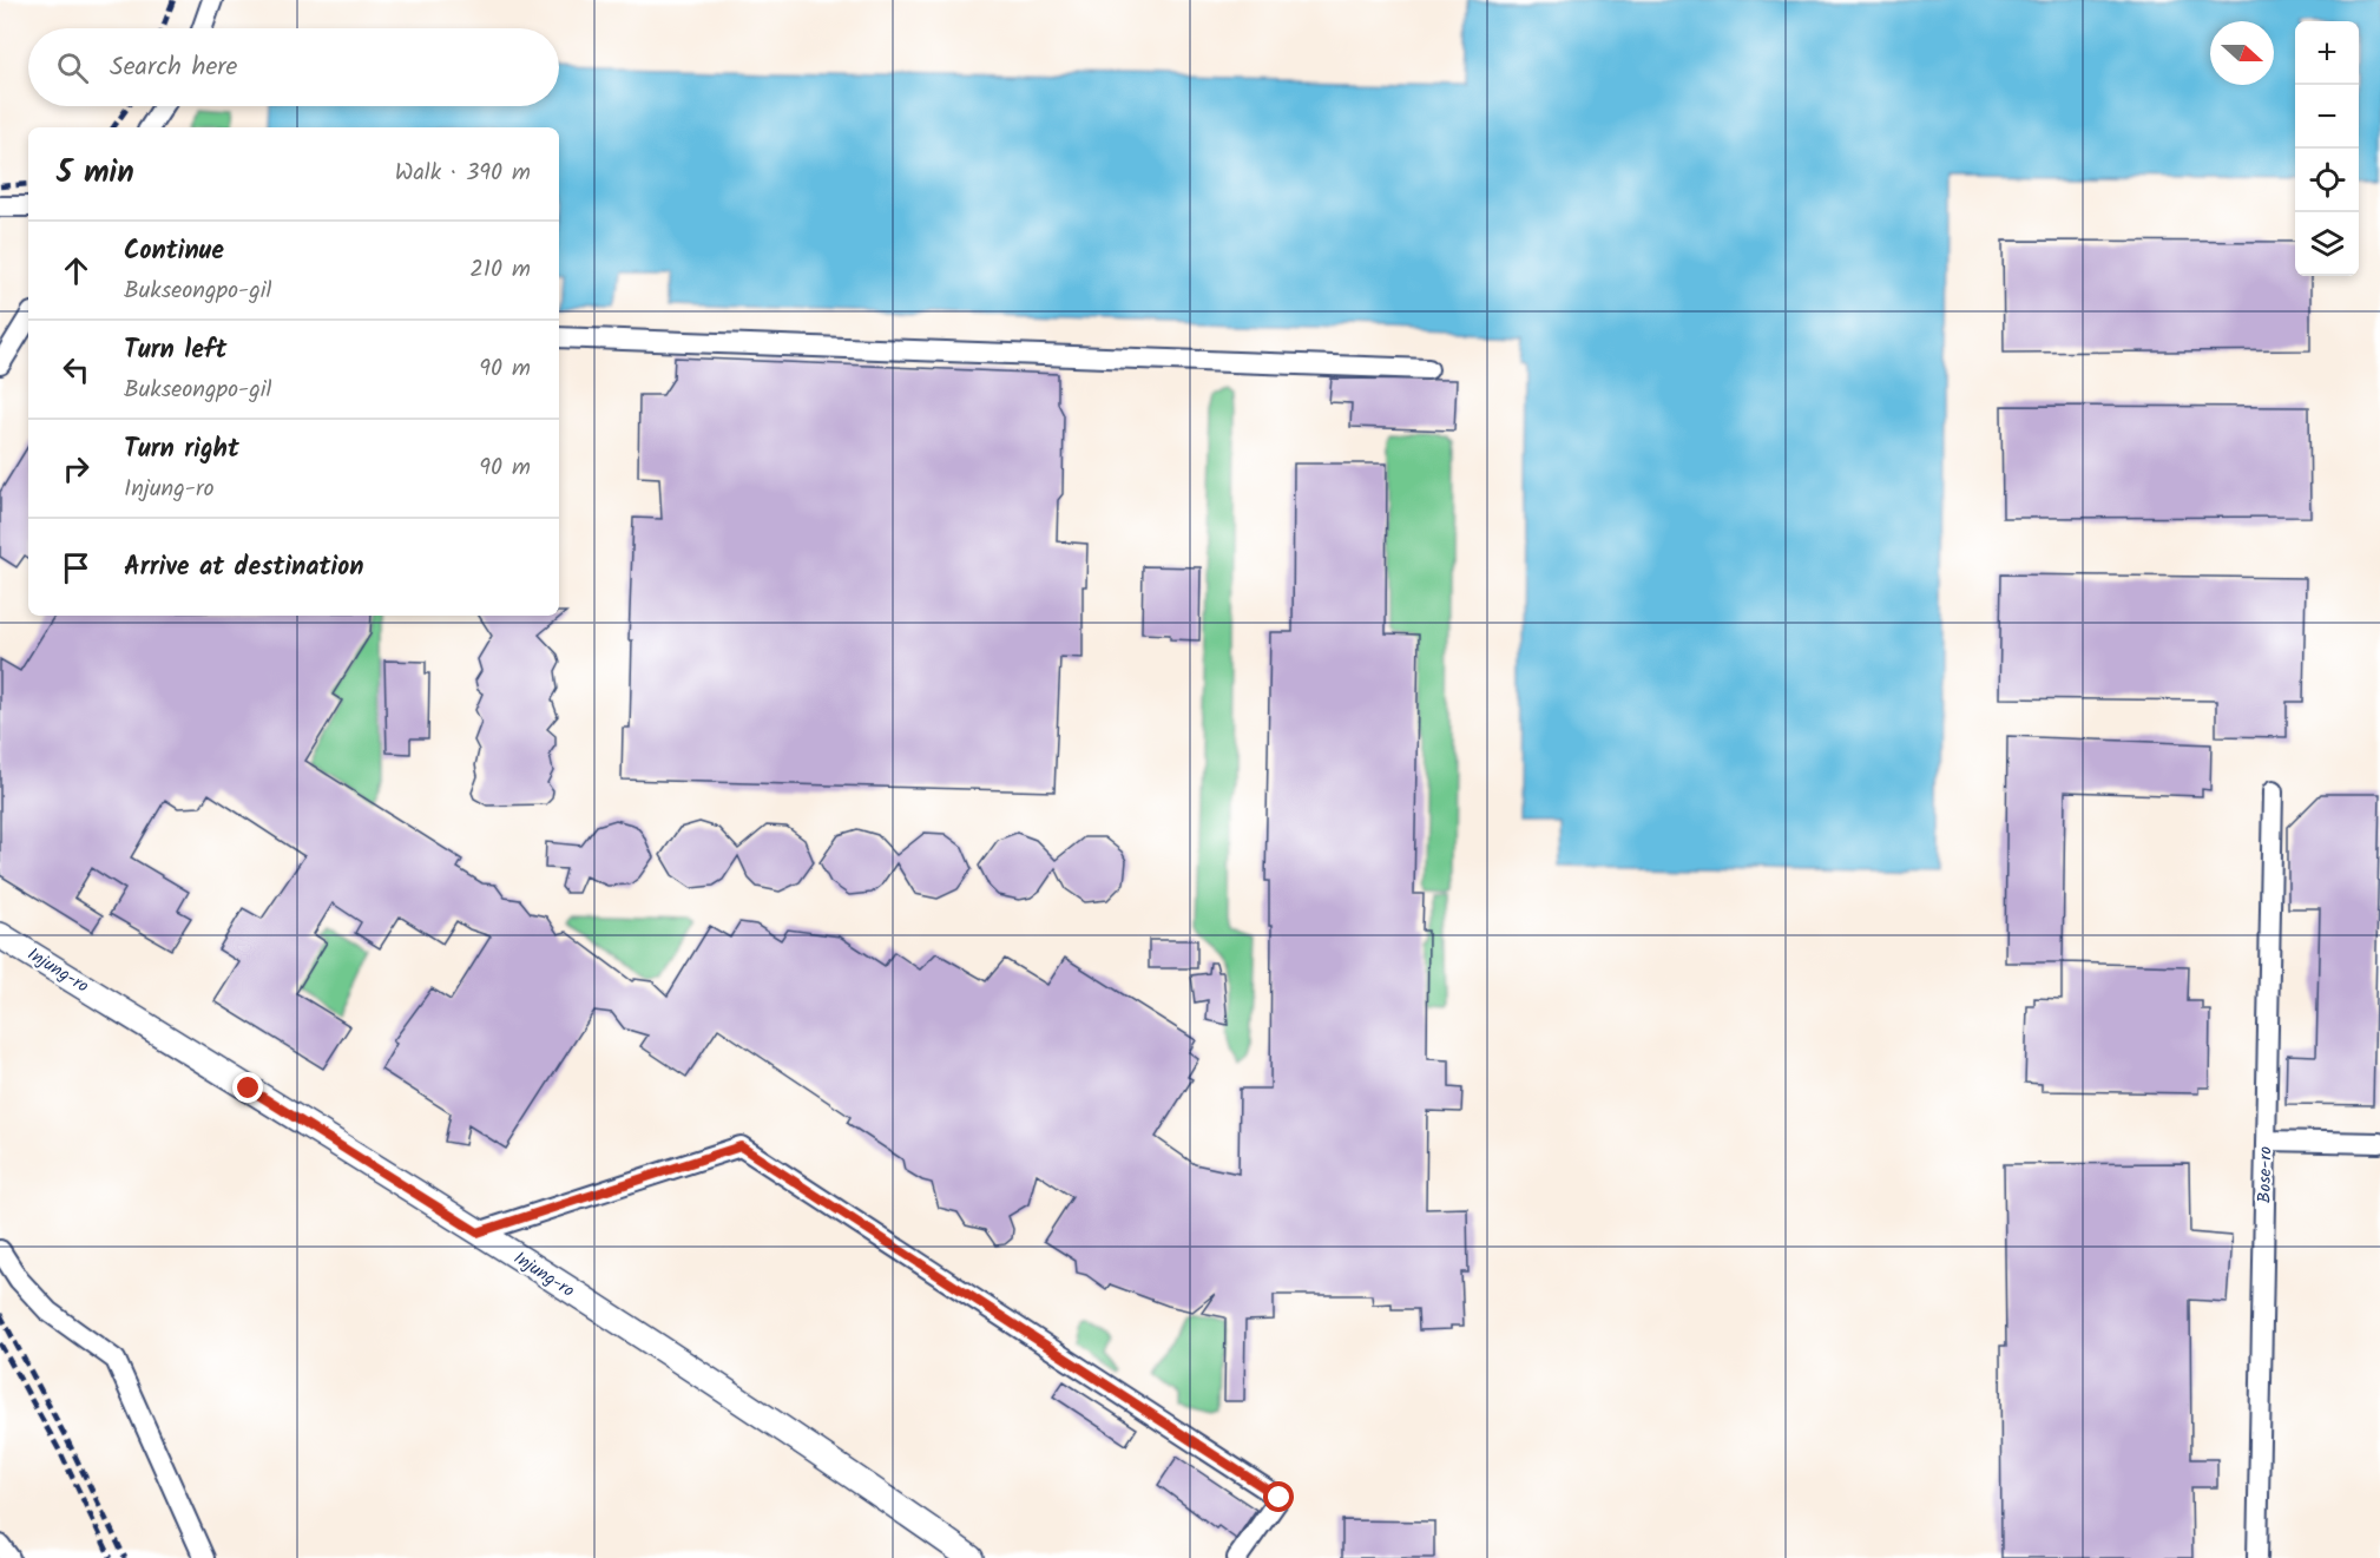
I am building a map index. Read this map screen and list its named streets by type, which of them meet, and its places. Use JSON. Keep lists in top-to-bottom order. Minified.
{"streets":{"main road":["Injung-ro"],"street":["Bose-ro"]},"north":"right","page":{"map_buttons":["+","−"],"search":"Search here","heading":["5 min","Walk · 390 m"],"list":[["Continue","Bukseongpo-gil","210 m"],["Turn left","Bukseongpo-gil","90 m"],["Turn right","Injung-ro","90 m"],"Arrive at destination"]}}
